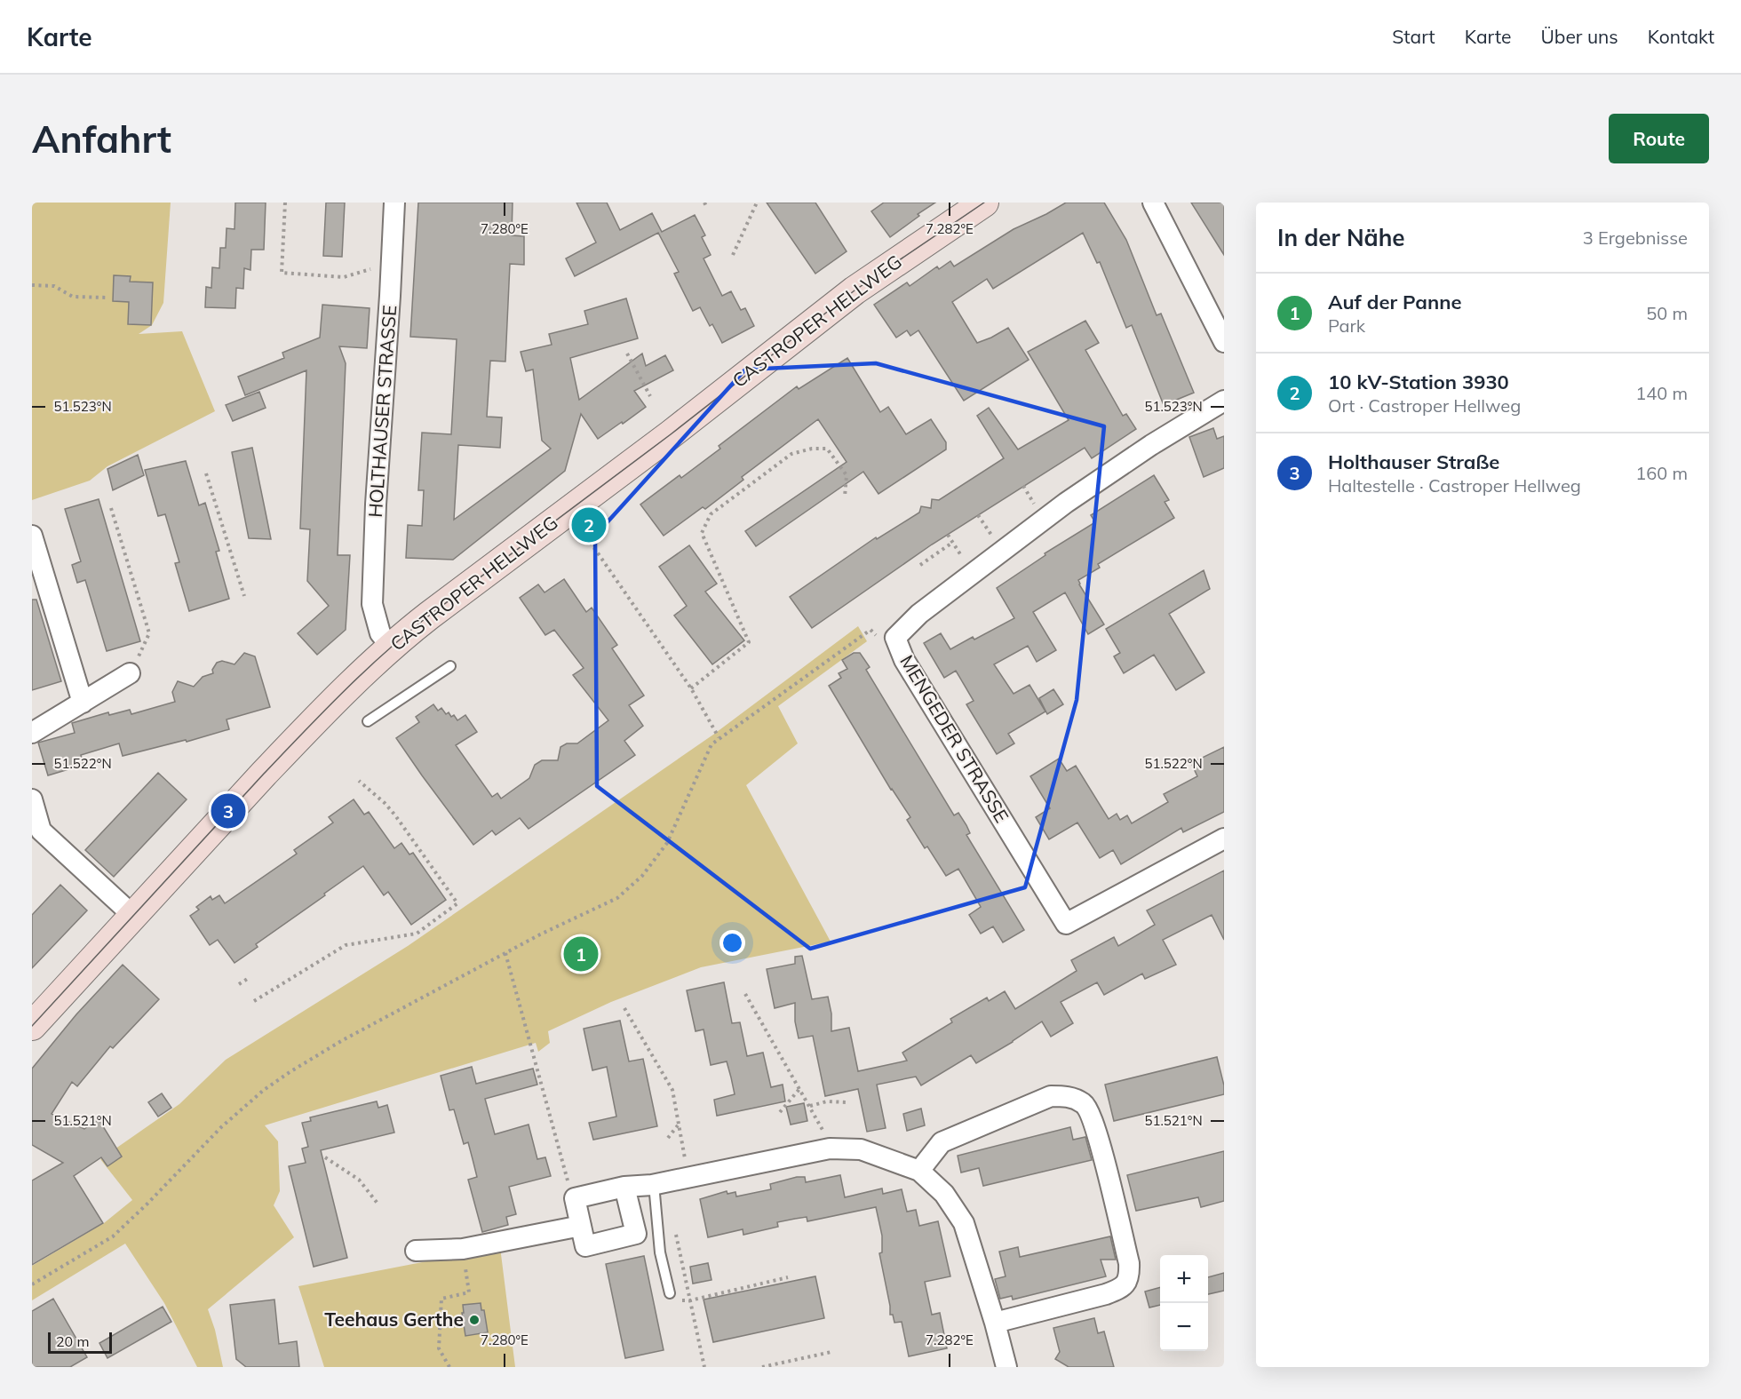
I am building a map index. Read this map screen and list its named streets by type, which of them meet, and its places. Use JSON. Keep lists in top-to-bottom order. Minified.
{"streets":{"main road":["CASTROPER HELLWEG"],"street":["HOLTHAUSER STRASSE","MENGEDER STRASSE"]},"crossings":[["CASTROPER HELLWEG","HOLTHAUSER STRASSE"]],"places":["Teehaus Gerthe"],"scale_bar":"20 m","page":{"header":"Karte","nav":["Start","Karte","Über uns","Kontakt"],"buttons":"Route","title":"Anfahrt","heading":["In der Nähe","3 Ergebnisse"],"list":[{"mark":"1","name":"Auf der Panne","note":"Park","value":"50 m"},{"mark":"2","name":"10 kV-Station 3930","note":"Ort · Castroper Hellweg","value":"140 m"},{"mark":"3","name":"Holthauser Straße","note":"Haltestelle · Castroper Hellweg","value":"160 m"}],"pins":["2","3","1"],"map_buttons":["+","−"],"scale":"20 m"},"coordinates":["7.280°E","7.282°E","51.523°N","51.522°N","51.521°N"]}
